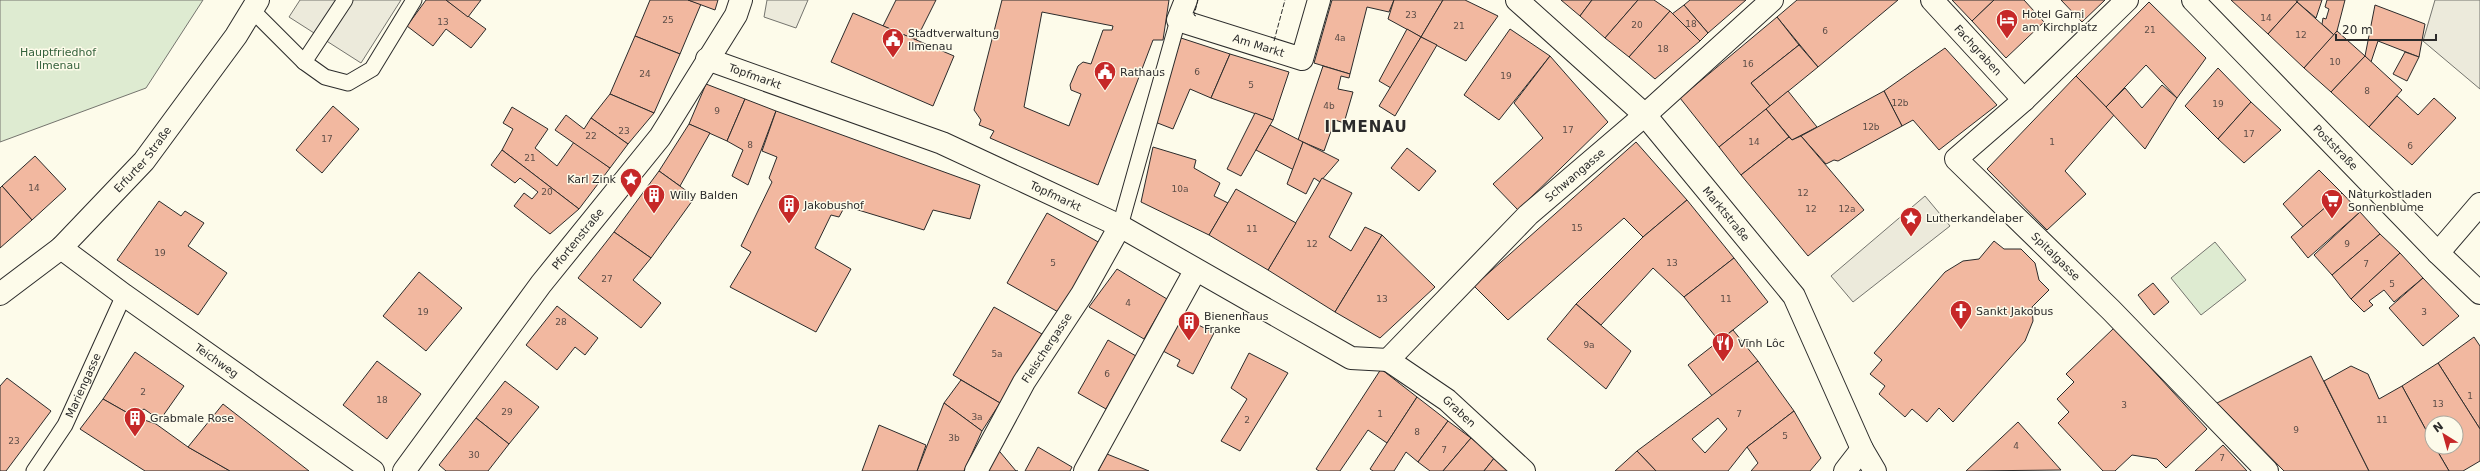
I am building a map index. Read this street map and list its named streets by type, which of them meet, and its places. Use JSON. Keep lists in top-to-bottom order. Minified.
{"streets":{"street":["Am Markt","Fachgraben","Topfmarkt","Poststraße","Erfurter Straße","Schwangasse","Marktstraße","Pfortenstraße","Spitalgasse","Fleischergasse","Teichweg","Graben"],"lane":["Mariengasse"]},"crossings":[["Fachgraben","Spitalgasse"],["Topfmarkt","Schwangasse"],["Topfmarkt","Pfortenstraße"],["Topfmarkt","Fleischergasse"],["Topfmarkt","Graben"],["Erfurter Straße","Teichweg"],["Schwangasse","Marktstraße"],["Schwangasse","Graben"],["Teichweg","Mariengasse"]],"districts":["ILMENAU"],"parks":["Hauptfriedhof Ilmenau"],"places":{"hotel":["Hotel Garni am Kirchplatz"],"public building":["Stadtverwaltung Ilmenau","Rathaus"],"place":["Karl Zink","Lutherkandelaber"],"building":["Willy Balden","Jakobushof","Bienenhaus Franke","Grabmale Rose"],"supermarket":["Naturkostladen Sonnenblume"],"church":["Sankt Jakobus"],"restaurant":["Vĩnh Lôc"]},"house_numbers":["23","14","25","13","18","20","21","21","6","12","4a","18","10","16","6","24","19","5","8","12b","19","4b","9","12b","17","23","17","22","17","14","1","8","6","21","14","10a","20","12","12","12a","15","11","12","9","19","5","13","7","27","5","13","11","4","19","3","28","9a","5a","6","2","1","18","13","3","29","1","7","3a","2","11","9","8","5","3b","23","4","7","30","7"],"scale_bar":"20 m","north":"top left"}
